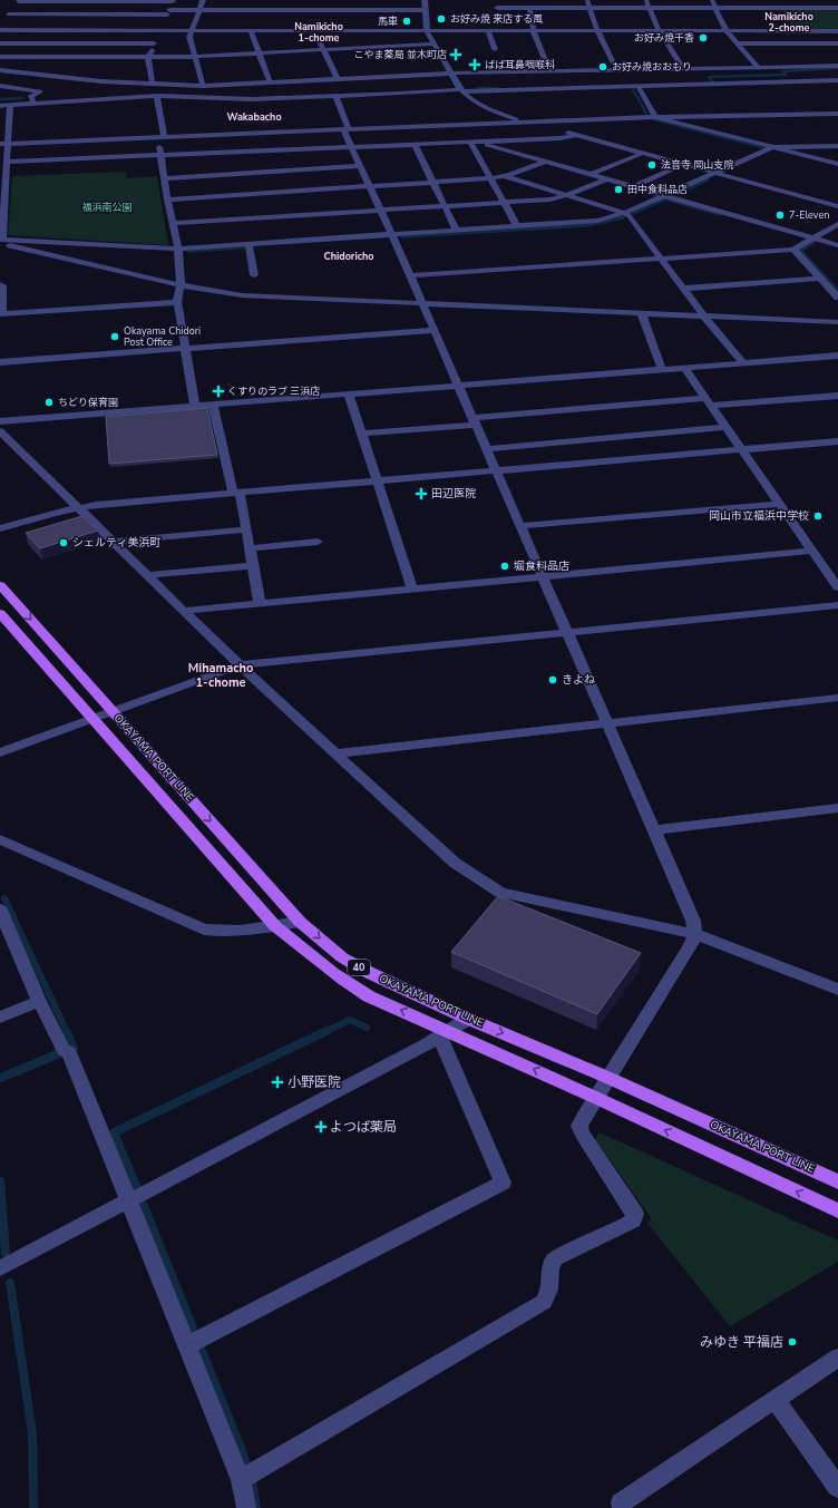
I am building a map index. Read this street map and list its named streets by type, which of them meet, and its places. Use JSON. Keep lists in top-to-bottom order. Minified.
{"streets":{"main road":["OKAYAMA PORT LINE","40"]},"districts":["Namikicho 2-chome","Namikicho 1-chome","Wakabacho","Chidoricho","Mihamacho 1-chome"],"parks":["福浜南公園"],"places":{"other":["お好み焼 来店する風","馬車","お好み焼千香","お好み焼おおもり","法音寺 岡山支院","田中食料品店","7-Eleven","Okayama Chidori Post Office","ちどり保育園","岡山市立福浜中学校","シェルティ美浜町","堀食料品店","きよね","みゆき 平福店"],"health":["こやま薬局 並木町店","ばば耳鼻咽喉科","くすりのラブ 三浜店","田辺医院","小野医院","よつば薬局"]}}
